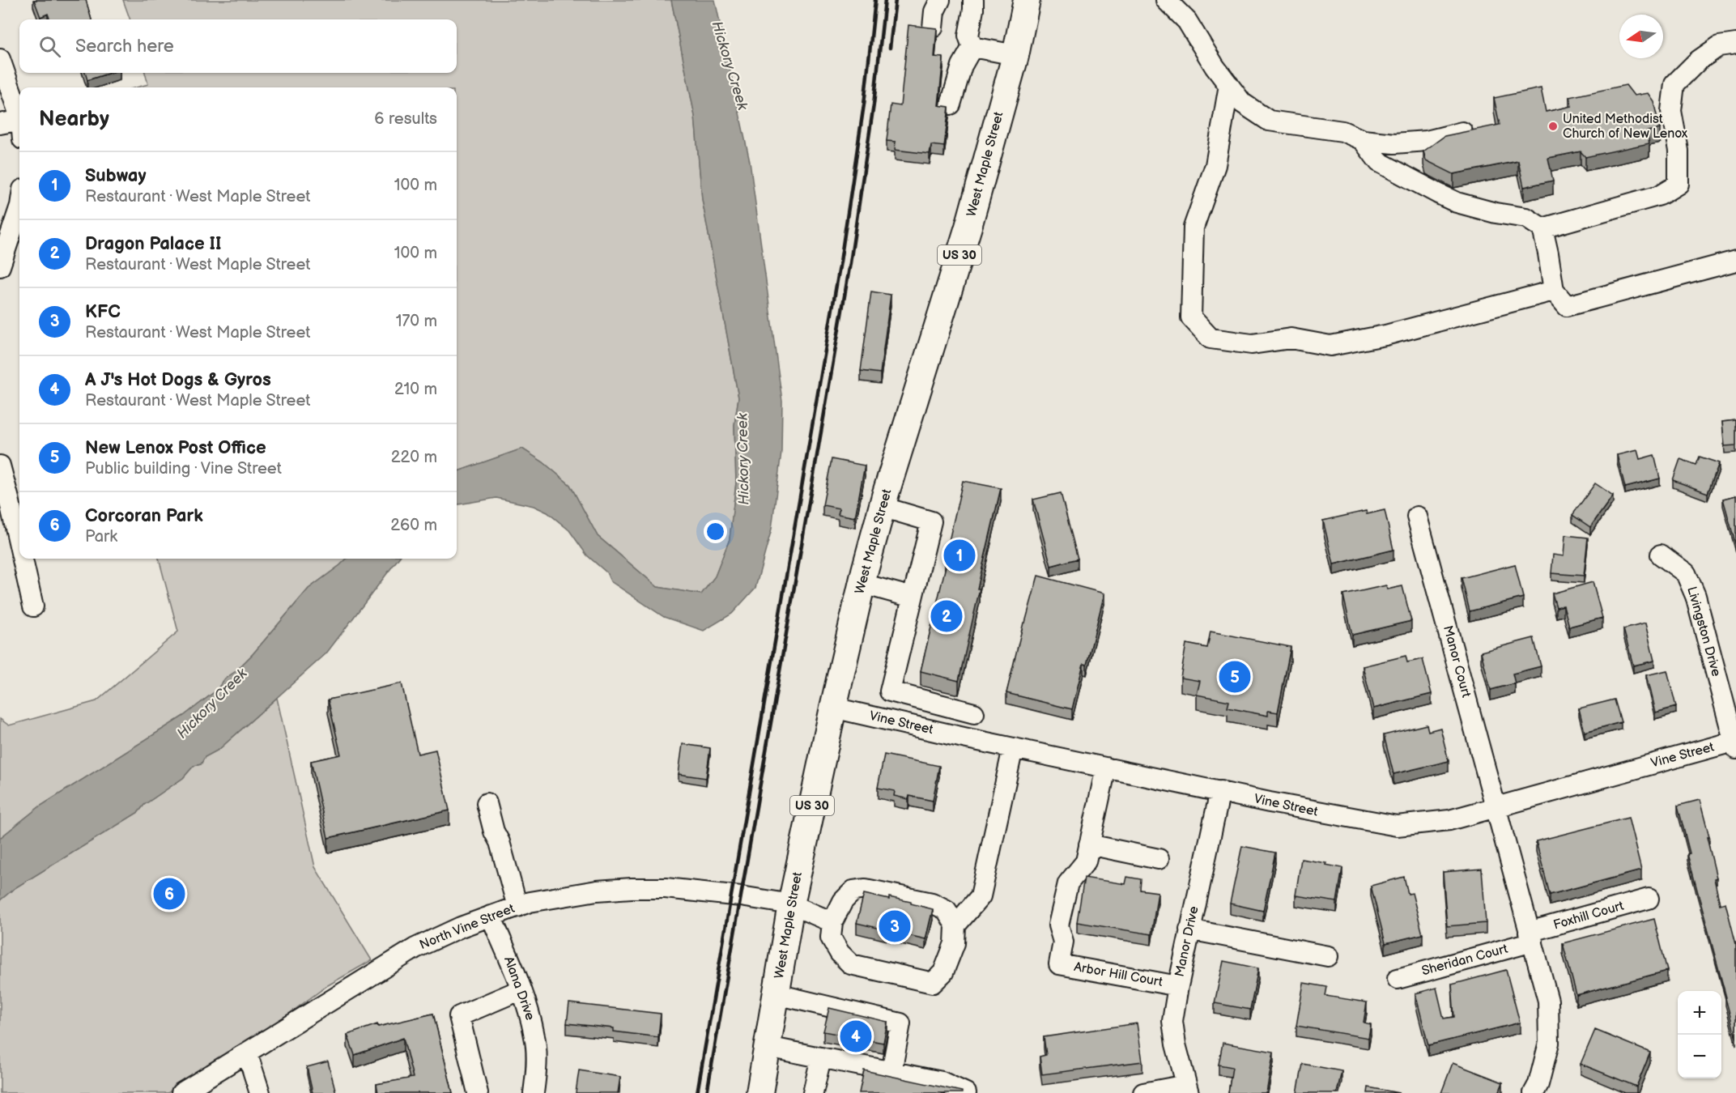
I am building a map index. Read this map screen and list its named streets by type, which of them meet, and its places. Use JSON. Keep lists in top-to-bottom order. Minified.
{"streets":{"main road":["West Maple Street","US 30"],"street":["Livingston Drive","Manor Court","Vine Street","Foxhill Court","North Vine Street","Manor Drive","Sheridan Court","Arbor Hill Court","Alana Drive"]},"crossings":[["West Maple Street","Vine Street"],["West Maple Street","North Vine Street"],["Livingston Drive","Vine Street"],["Manor Court","Vine Street"],["Vine Street","Manor Drive"],["Foxhill Court","Sheridan Court"],["North Vine Street","Alana Drive"],["Manor Drive","Arbor Hill Court"]],"water":["Hickory Creek"],"places":["United Methodist Church of New Lenox"],"north":"left","page":{"search":"Search here","heading":["Nearby","6 results"],"list":[{"mark":"1","name":"Subway","note":"Restaurant · West Maple Street","value":"100 m"},{"mark":"2","name":"Dragon Palace II","note":"Restaurant · West Maple Street","value":"100 m"},{"mark":"3","name":"KFC","note":"Restaurant · West Maple Street","value":"170 m"},{"mark":"4","name":"A J's Hot Dogs & Gyros","note":"Restaurant · West Maple Street","value":"210 m"},{"mark":"5","name":"New Lenox Post Office","note":"Public building · Vine Street","value":"220 m"},{"mark":"6","name":"Corcoran Park","note":"Park","value":"260 m"}],"pins":["1","2","5","6","3","4"],"map_buttons":["+","−"]}}
